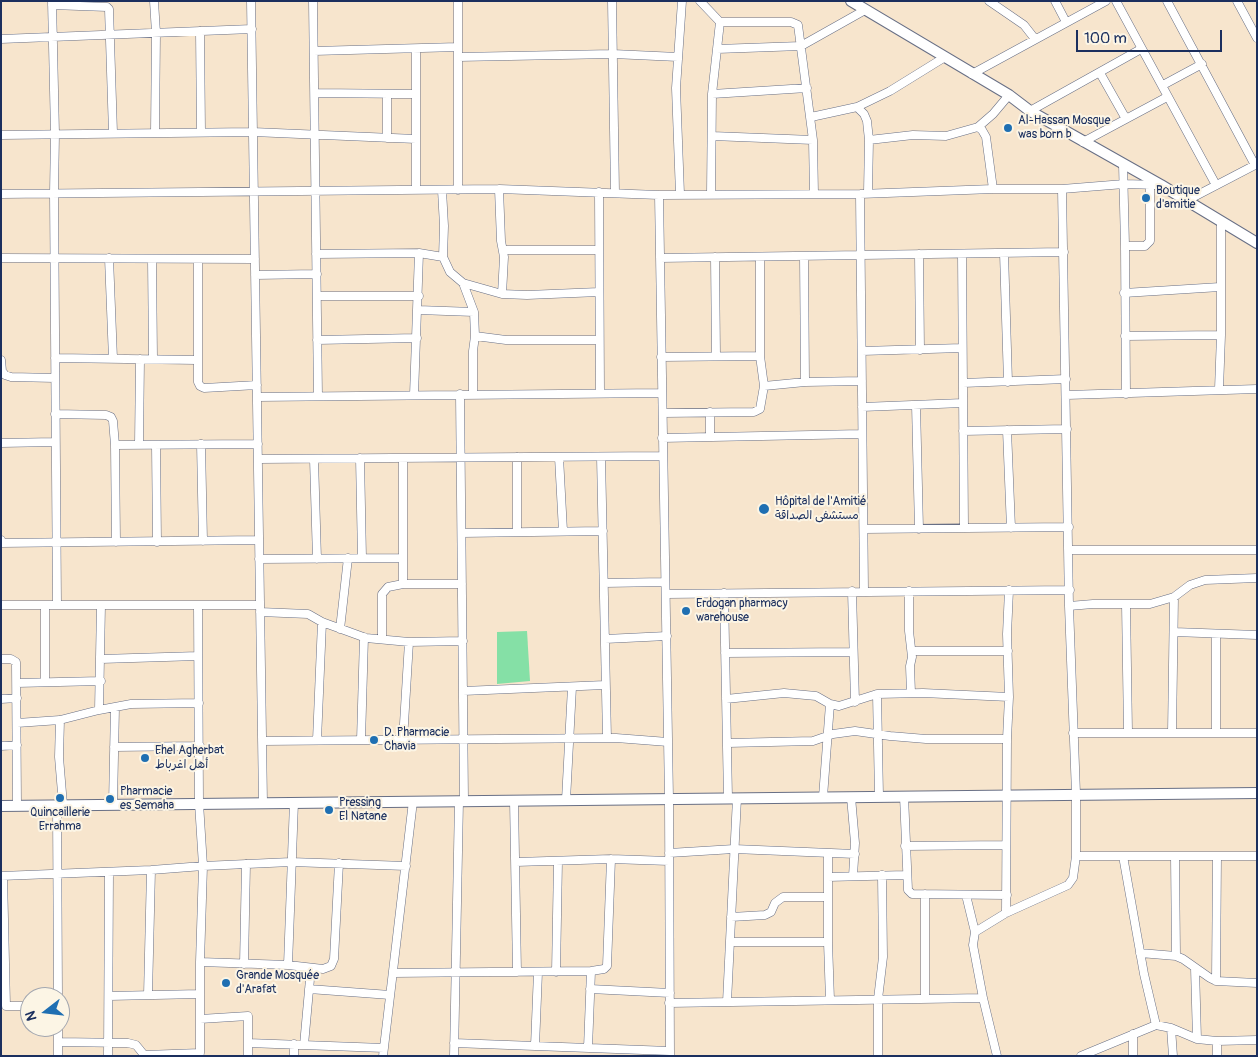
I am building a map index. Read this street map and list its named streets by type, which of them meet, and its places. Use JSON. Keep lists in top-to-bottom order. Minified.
{"places":["Al-Hassan Mosque was born b","Boutique d'amitie","Hôpital de l'Amitié مستشفى الصداقة","Erdogan pharmacy warehouse","D. Pharmacie Chavia","Ehel Agherbat أهل اغرباط","Quincaillerie Errahma","Pharmacie es Semaha","Pressing El Natane","Grande Mosquée d'Arafat"],"scale_bar":"100 m","north":"left"}
